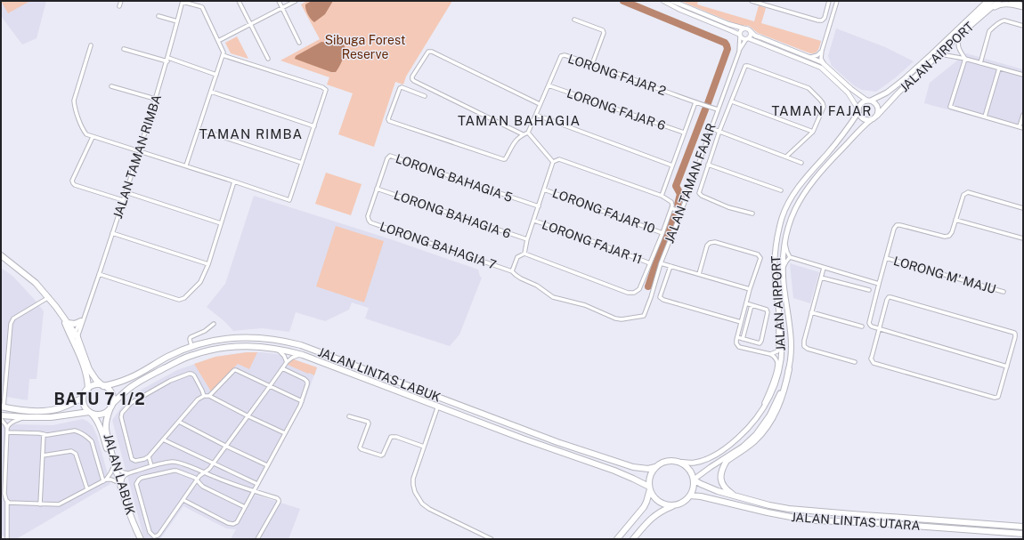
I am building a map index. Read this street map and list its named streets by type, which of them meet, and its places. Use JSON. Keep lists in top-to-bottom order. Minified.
{"streets":{"main road":["JALAN AIRPORT","JALAN LINTAS LABUK","JALAN LABUK","JALAN LINTAS UTARA"],"street":["LORONG FAJAR 2","LORONG FAJAR 6","JALAN TAMAN RIMBA","LORONG BAHAGIA 5","JALAN TAMAN FAJAR","LORONG FAJAR 10","LORONG BAHAGIA 6","LORONG FAJAR 11","LORONG BAHAGIA 7","LORONG M' MAJU"]},"crossings":[["JALAN AIRPORT","JALAN LINTAS LABUK"],["JALAN AIRPORT","JALAN LINTAS UTARA"],["LORONG FAJAR 2","LORONG FAJAR 6"],["LORONG FAJAR 2","JALAN TAMAN FAJAR"],["LORONG BAHAGIA 5","LORONG BAHAGIA 6"],["LORONG BAHAGIA 5","LORONG BAHAGIA 7"],["JALAN TAMAN FAJAR","LORONG BAHAGIA 7"],["JALAN LINTAS LABUK","JALAN LABUK"],["JALAN LINTAS LABUK","JALAN LINTAS UTARA"]],"districts":["TAMAN FAJAR","TAMAN BAHAGIA","TAMAN RIMBA","BATU 7 1/2"],"parks":["Sibuga Forest Reserve"]}
